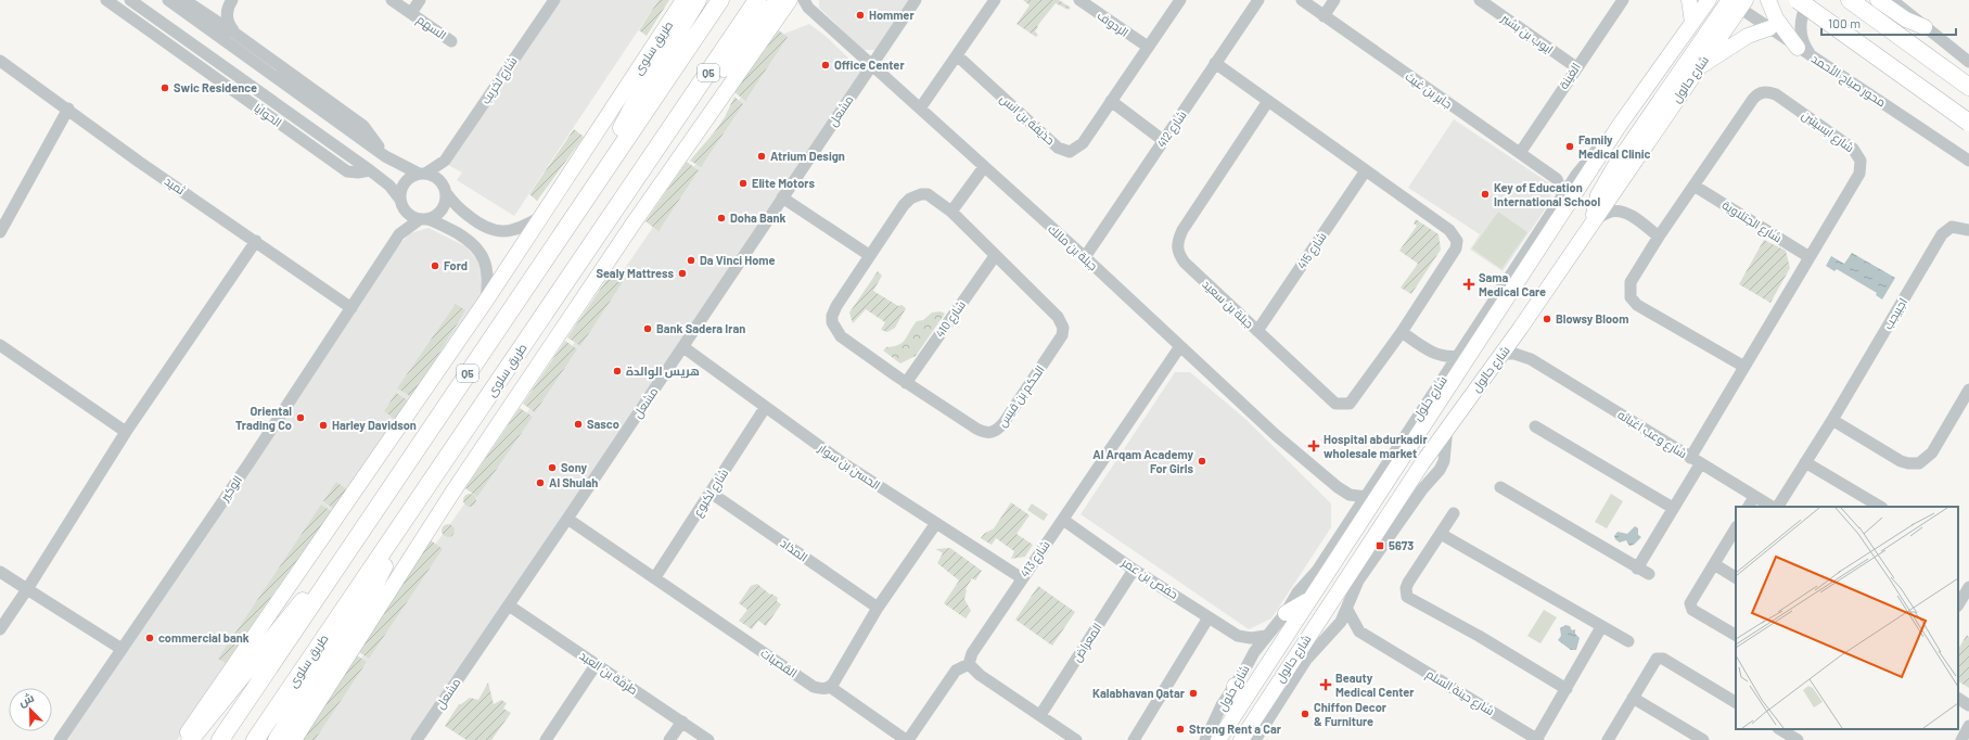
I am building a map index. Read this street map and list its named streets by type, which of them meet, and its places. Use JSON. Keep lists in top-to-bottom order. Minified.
{"streets":{"highway":["طريق سلوى","Q5"],"main road":["شارع حالول"],"street":["الردوف","السهم","ايوب بن بشير","الغينة","شارع لخريب","محور صباح الأحمد","جابر بن غيث","مشعل","الحوايا","حذيفة بن انس","شارع 412","شارع ابسيتين","ثميد","شارع الجتلاوية","جبلة بن مالك","شارع 415","جبلة بن سعيد","اجبيجب","شارع 410","الحكم بن قيس","شارع حلول","شارع وعب اغباثه","الحسن بن سوار","الوكير","شارع لكبوع","المذاد","شارع 413","حفص بن عمر","المعراض","القصبات","طرفة بن العبد","شارع حينة السلم"]},"crossings":[["الردوف","حذيفة بن انس"],["ايوب بن بشير","الغينة"],["طريق سلوى","جبلة بن مالك"],["الغينة","جابر بن غيث"],["شارع حالول","محور صباح الأحمد"],["شارع حالول","شارع حلول"],["شارع حالول","شارع وعب اغباثه"],["شارع لخريب","الحوايا"],["شارع لخريب","الوكير"],["مشعل","جبلة بن مالك"],["مشعل","الحسن بن سوار"],["مشعل","القصبات"],["مشعل","طرفة بن العبد"],["الحوايا","الوكير"],["شارع 412","جبلة بن مالك"],["شارع 412","جبلة بن سعيد"],["شارع ابسيتين","شارع الجتلاوية"],["شارع ابسيتين","شارع وعب اغباثه"],["ثميد","الوكير"],["جبلة بن مالك","شارع حلول"],["جبلة بن مالك","شارع 413"],["شارع 415","جبلة بن سعيد"],["شارع 410","الحكم بن قيس"],["شارع حلول","حفص بن عمر"],["الحسن بن سوار","شارع لكبوع"],["الحسن بن سوار","شارع 413"],["شارع لكبوع","المذاد"],["شارع لكبوع","القصبات"],["شارع 413","حفص بن عمر"],["حفص بن عمر","المعراض"]],"places":{"other":["Hommer","Office Center","Swic Residence","Family Medical Clinic","Atrium Design","Elite Motors","Key of Education International School","Doha Bank","Da Vinci Home","Ford","Sealy Mattress","Blowsy Bloom","Bank Sadera Iran","هريس الوالدة","Oriental Trading Co","Sasco","Harley Davidson","Al Arqam Academy For Girls","Sony","Al Shulah","commercial bank","Kalabhavan Qatar","Chiffon Decor & Furniture","Strong Rent a Car"],"health":["Sama Medical Care","Hospital abdurkadir wholesale market","Beauty Medical Center"],"transit":["5673"]},"scale_bar":"100 m","north":"top left"}
